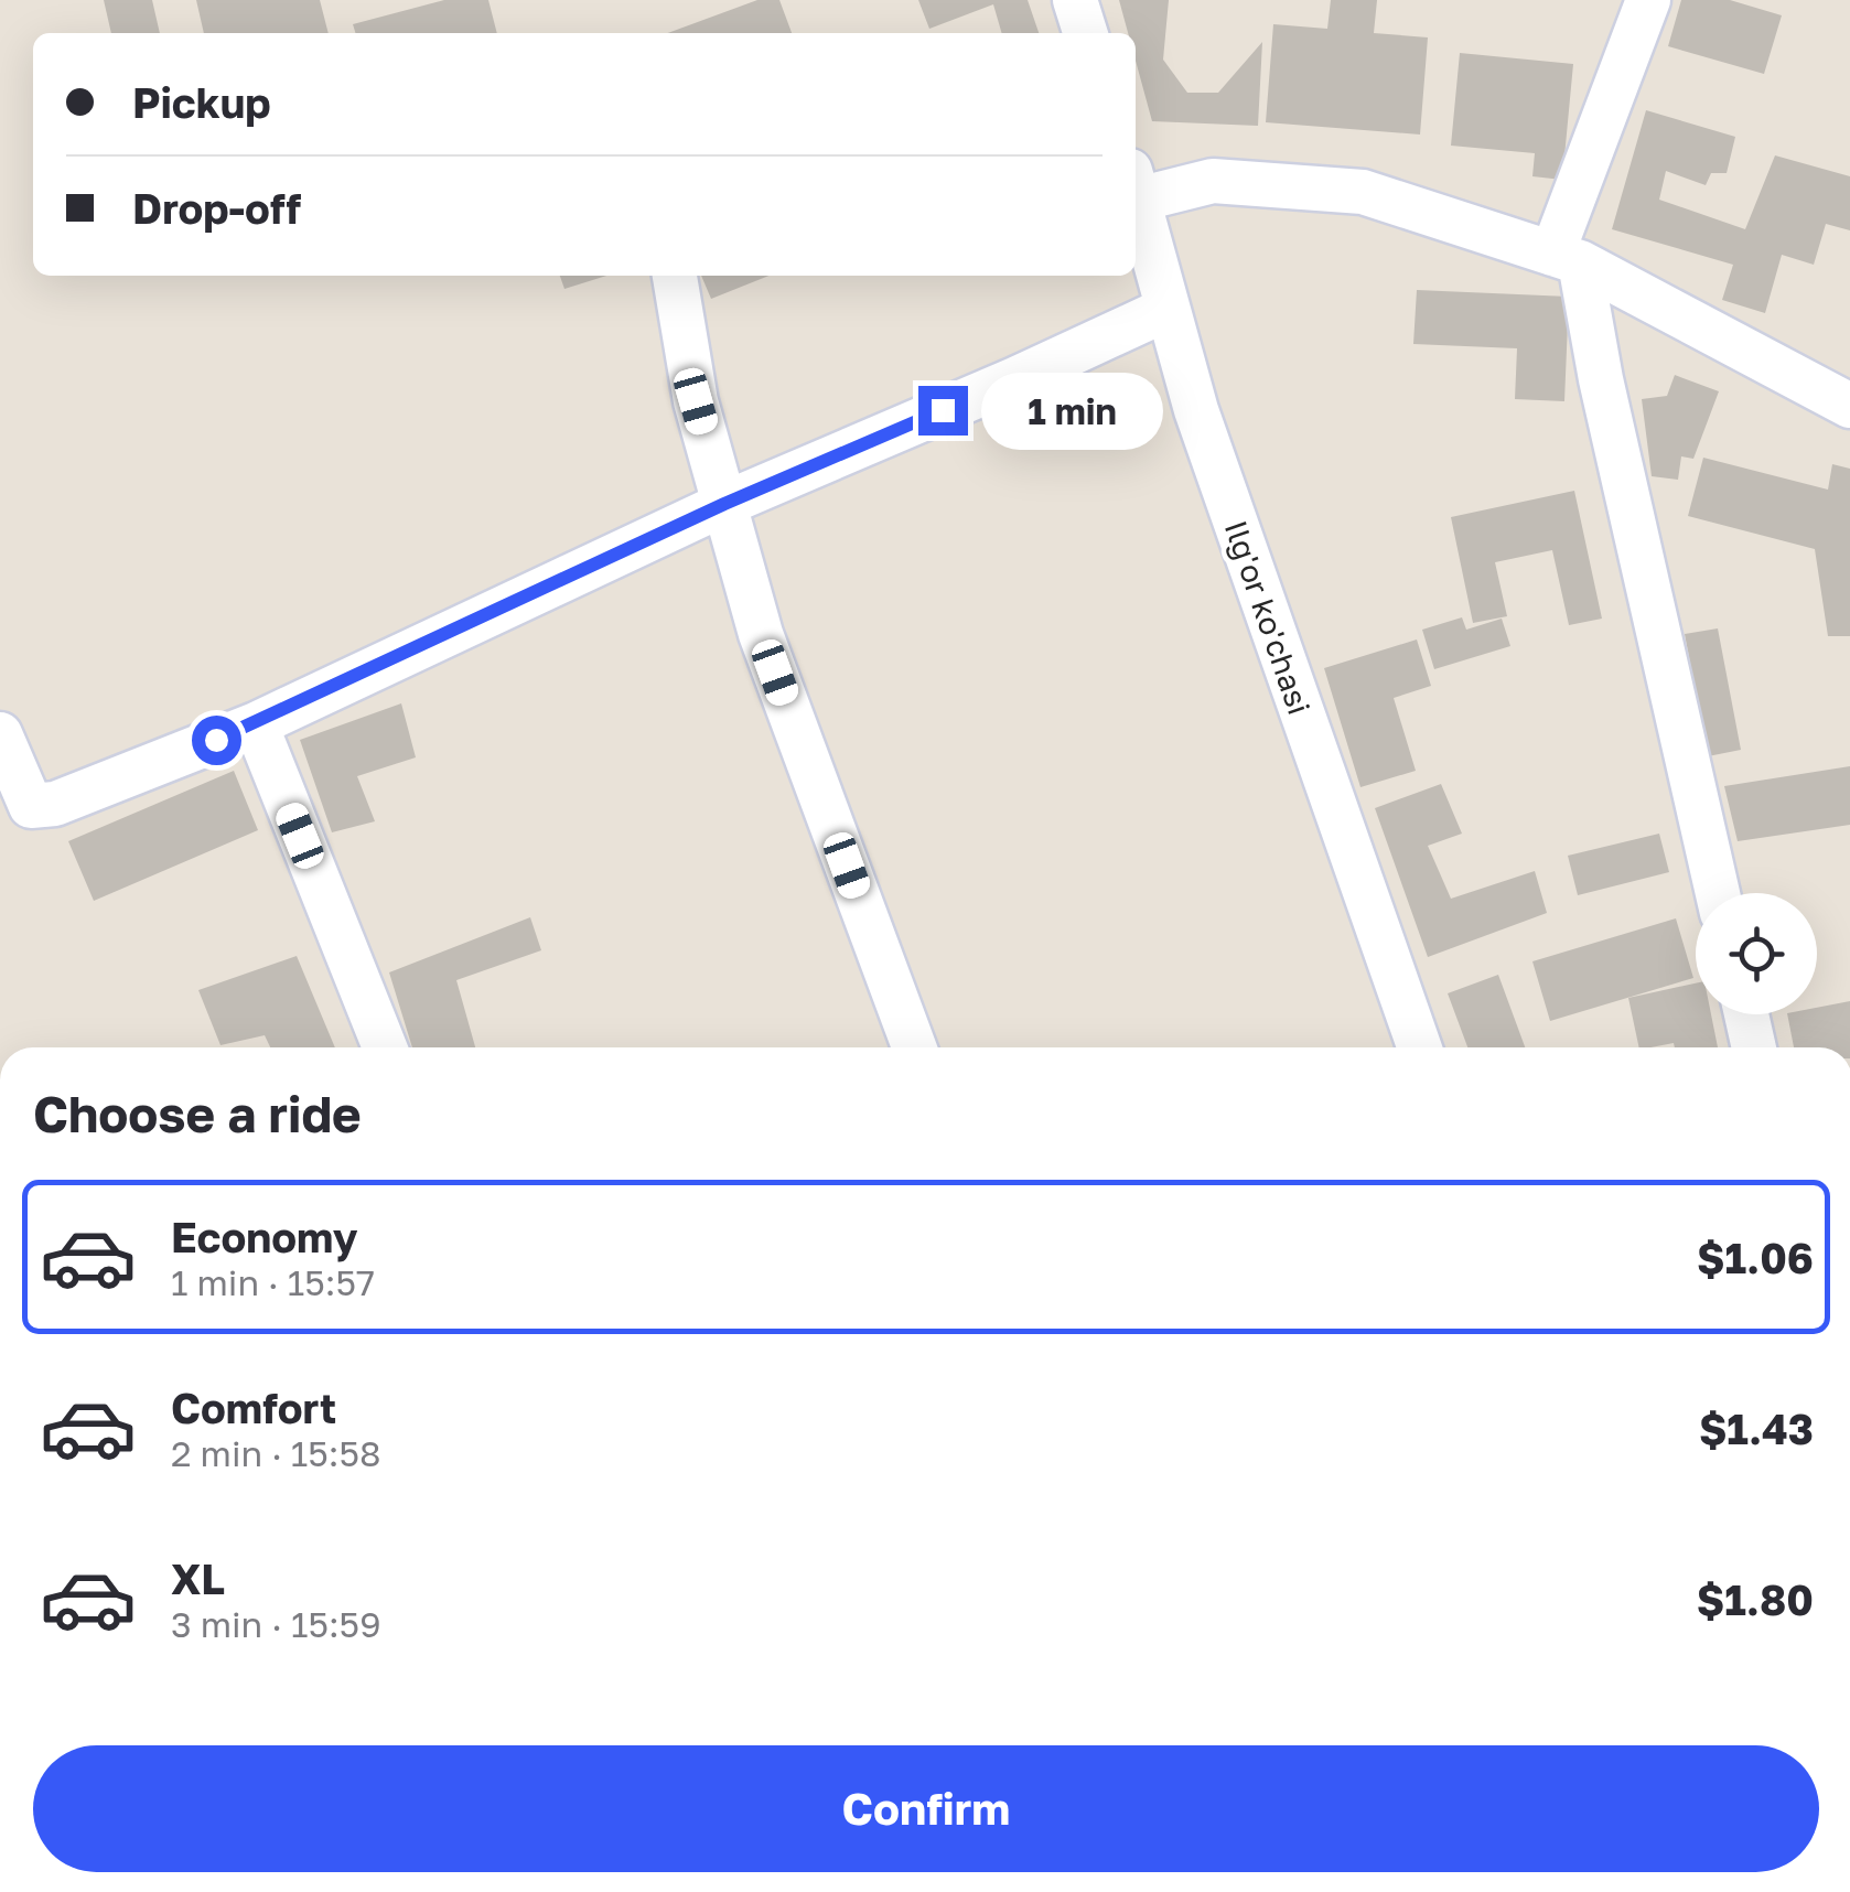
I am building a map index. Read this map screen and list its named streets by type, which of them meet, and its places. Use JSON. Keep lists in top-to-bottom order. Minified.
{"streets":{"street":["Ilg'or ko'chasi"]},"page":{"banner":["Pickup","Drop-off"],"bubble":"1 min","heading":"Choose a ride","list":[{"name":"Economy","note":"1 min · 15:57","value":"$1.06"},{"name":"Comfort","note":"2 min · 15:58","value":"$1.43"},{"name":"XL","note":"3 min · 15:59","value":"$1.80"}],"buttons":"Confirm"}}
